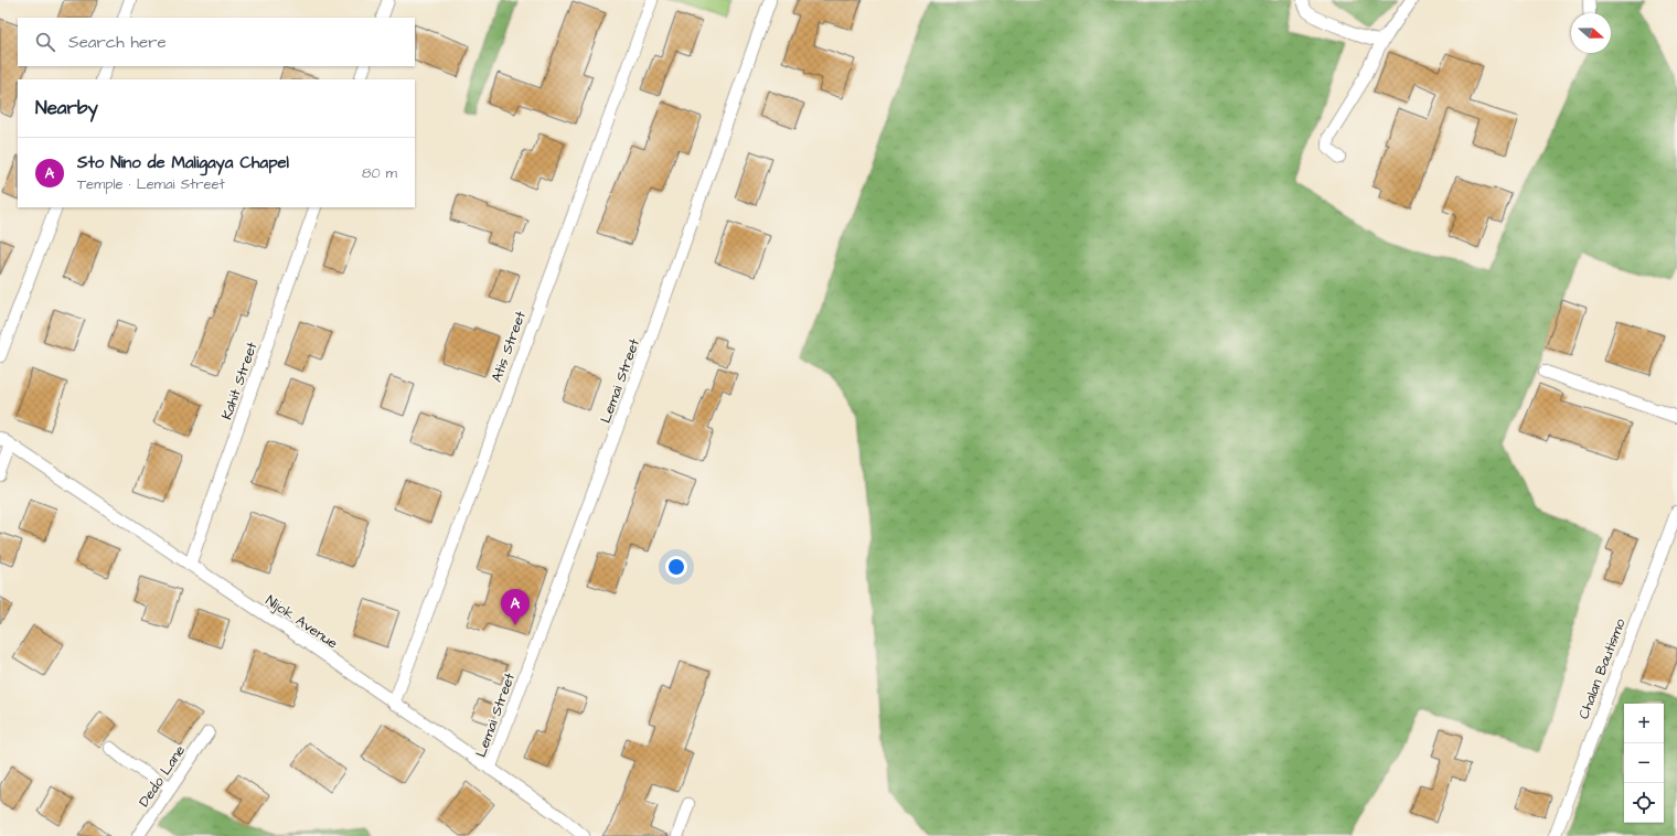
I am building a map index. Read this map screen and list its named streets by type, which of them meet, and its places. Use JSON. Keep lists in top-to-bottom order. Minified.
{"streets":{"street":["Atis Street","Kahit Street","Lemai Street","Nijok Avenue","Chalan Bautismo","Dedo Lane"]},"crossings":[["Atis Street","Nijok Avenue"],["Kahit Street","Nijok Avenue"],["Lemai Street","Nijok Avenue"]],"north":"right","page":{"search":"Search here","heading":"Nearby","list":[{"mark":"A","name":"Sto Nino de Maligaya Chapel","note":"Temple · Lemai Street","value":"80 m"}],"pins":"A","map_buttons":["+","−"]}}
